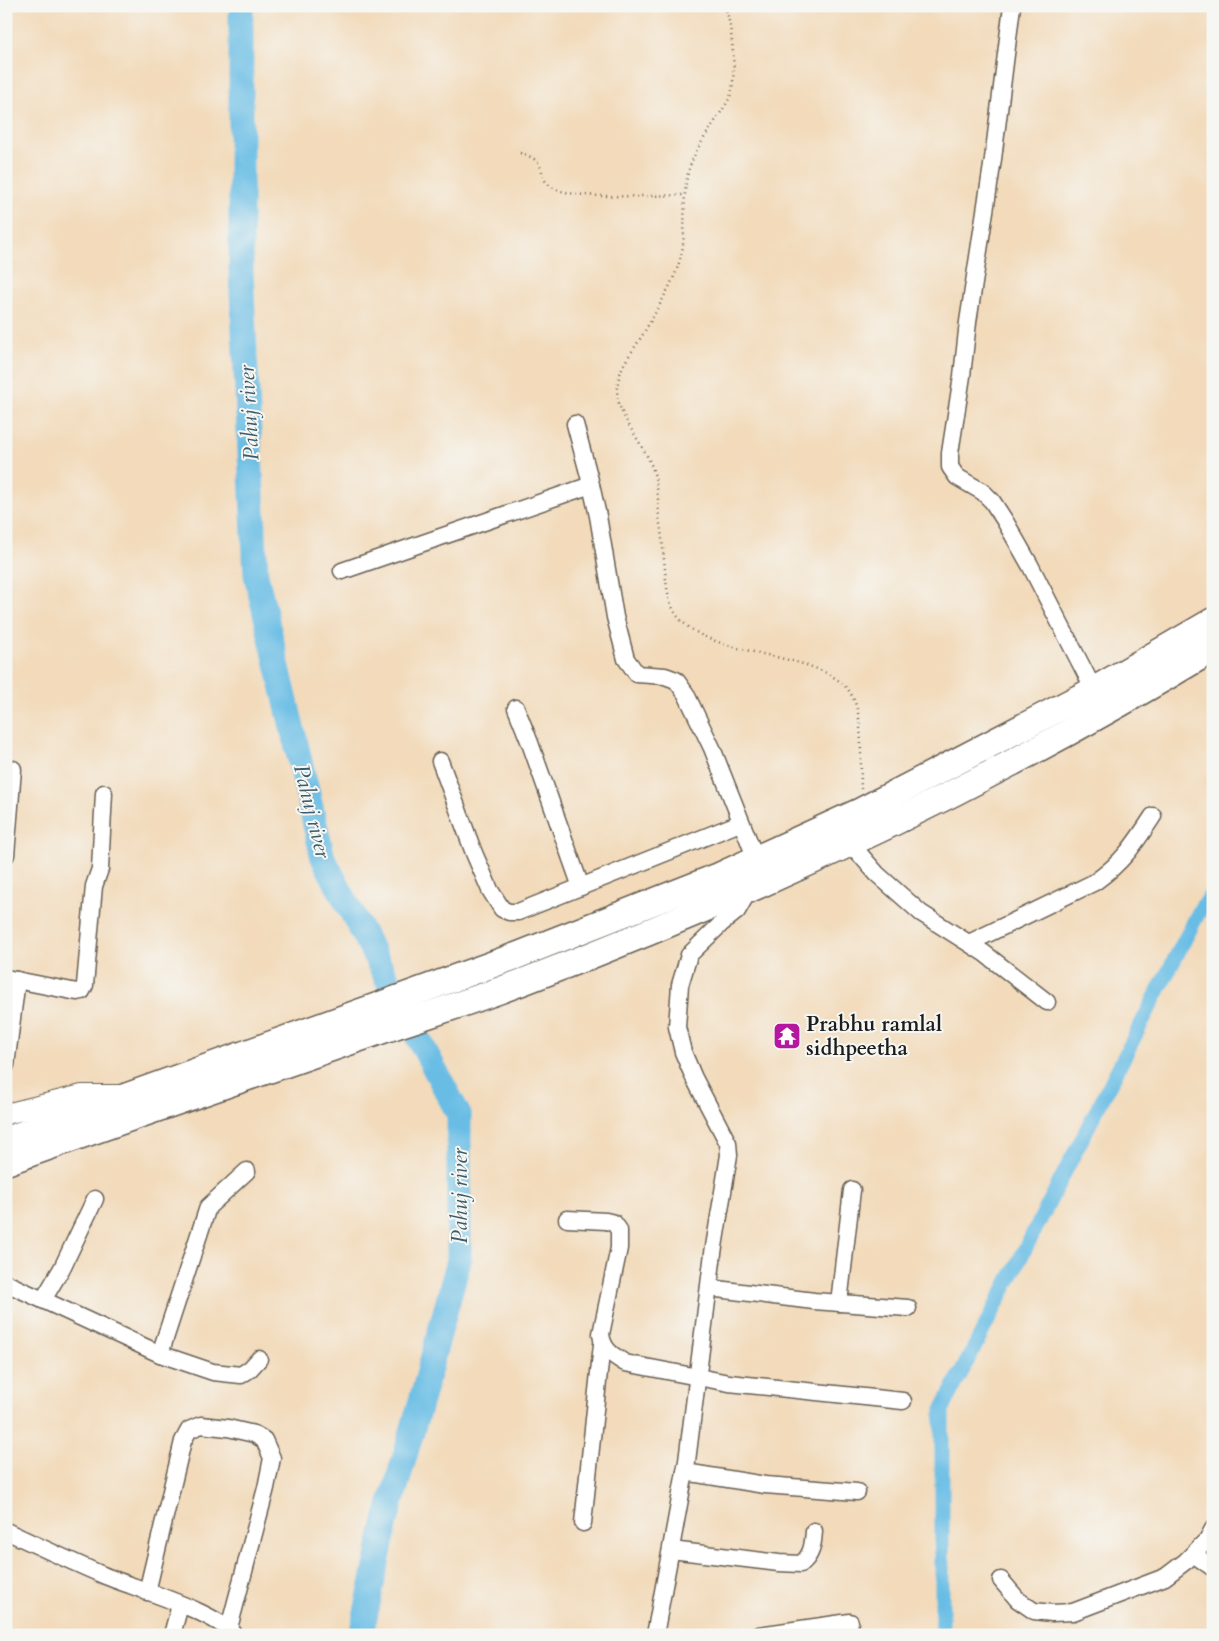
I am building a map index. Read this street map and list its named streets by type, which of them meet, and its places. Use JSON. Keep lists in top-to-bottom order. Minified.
{"water":["Pahuj river"],"places":{"temple":["Prabhu ramlal sidhpeetha"]}}
